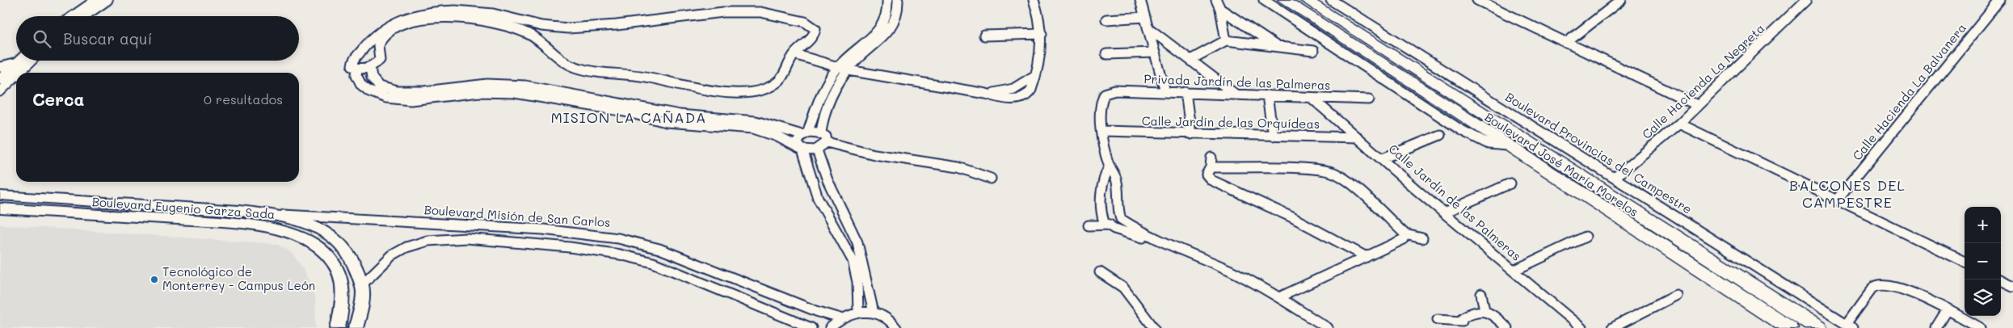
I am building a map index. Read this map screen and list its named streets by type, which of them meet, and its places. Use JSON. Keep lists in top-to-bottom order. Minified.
{"streets":{"main road":["Boulevard José María Morelos"],"street":["Calle Hacienda La Negreta","Privada Jardín de las Palmeras","Calle Hacienda La Balvanera","Calle Jardín de las Orquídeas","Boulevard Provincias del Campestre","Calle Jardín de las Palmeras","Boulevard Eugenio Garza Sada","Boulevard Misión de San Carlos"]},"crossings":[["Calle Hacienda La Negreta","Boulevard Provincias del Campestre"],["Privada Jardín de las Palmeras","Calle Jardín de las Orquídeas"],["Privada Jardín de las Palmeras","Calle Jardín de las Palmeras"],["Calle Jardín de las Orquídeas","Calle Jardín de las Palmeras"],["Boulevard Eugenio Garza Sada","Boulevard Misión de San Carlos"]],"districts":["MISION LA CAÑADA","BALCONES DEL CAMPESTRE"],"places":["Tecnológico de Monterrey - Campus León"],"page":{"search":"Buscar aquí","heading":["Cerca","0 resultados"],"map_buttons":["+","−"]}}
